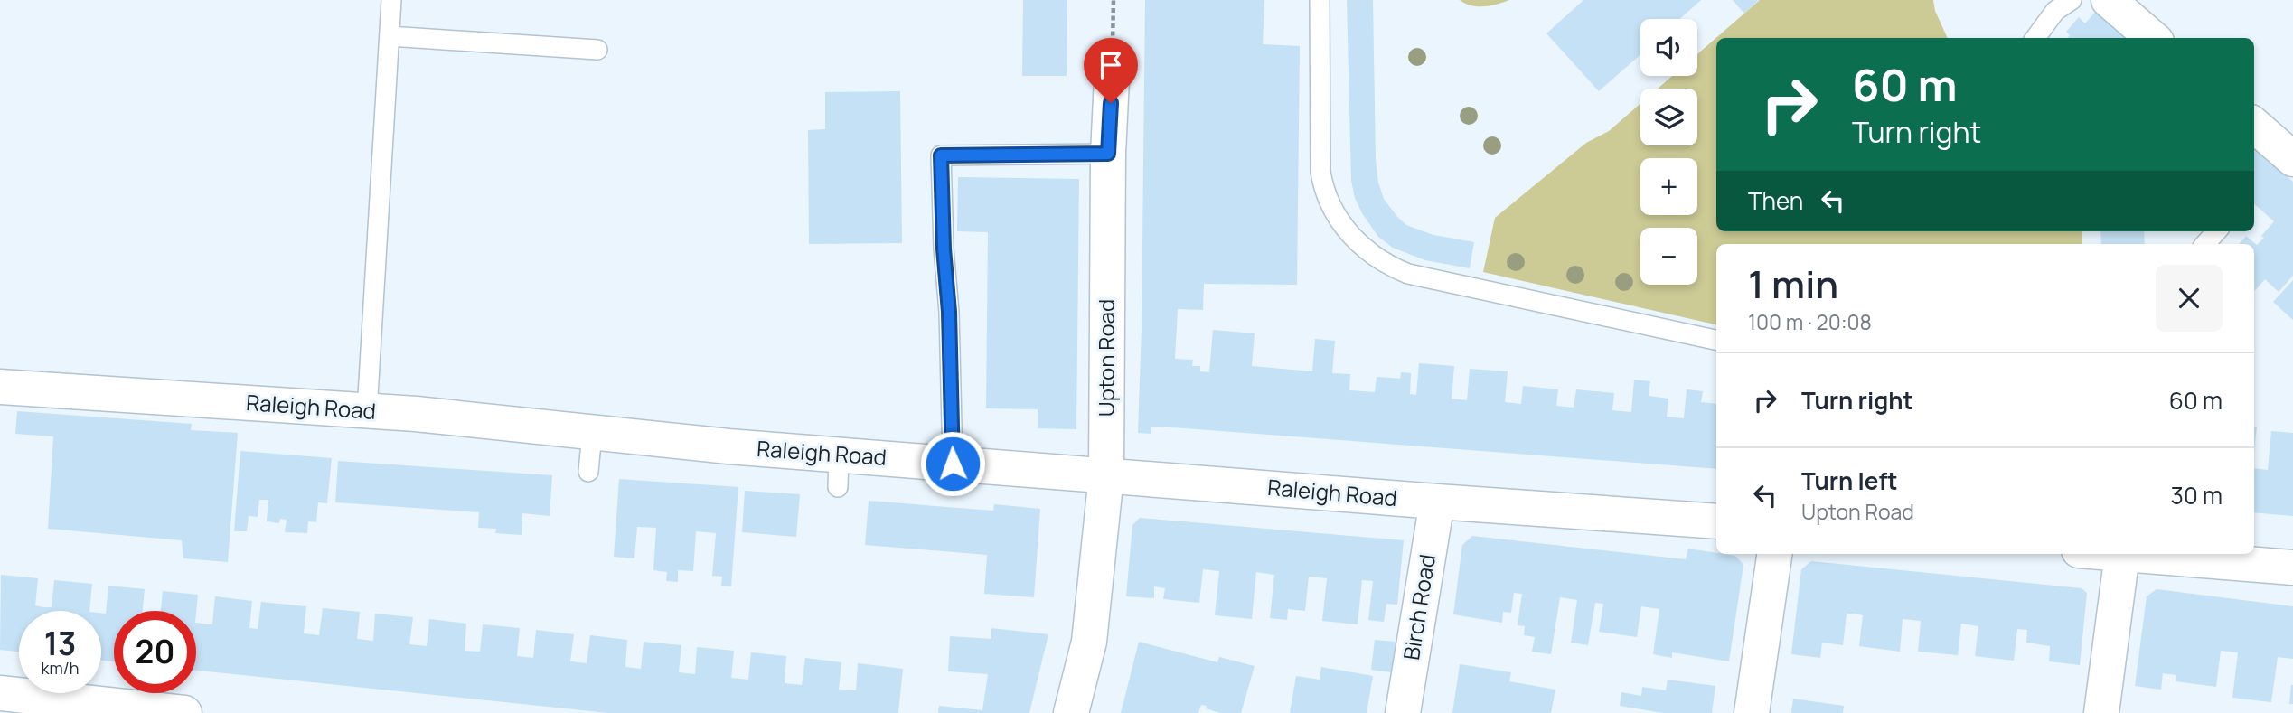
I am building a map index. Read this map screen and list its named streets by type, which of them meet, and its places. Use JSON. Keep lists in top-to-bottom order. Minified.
{"streets":{"street":["Upton Road","Raleigh Road","Birch Road"]},"crossings":[["Upton Road","Raleigh Road"],["Raleigh Road","Birch Road"]],"page":{"map_buttons":["+","−"],"turn":["60 m","Turn right"],"then":"Then","heading":["1 min","100 m · 20:08"],"list":[{"name":"Turn right","value":"60 m"},{"name":"Turn left","note":"Upton Road","value":"30 m"}],"speed":"13 km/h","limit":"20"}}
